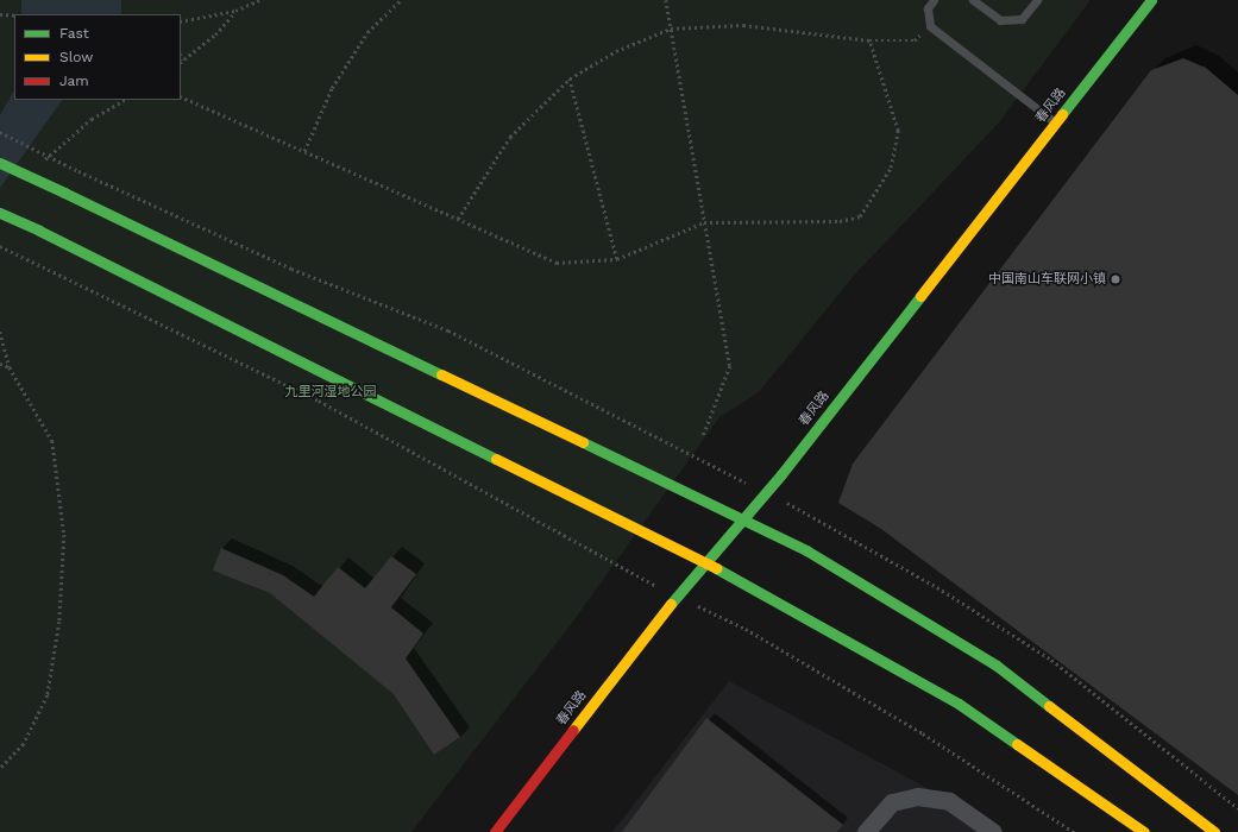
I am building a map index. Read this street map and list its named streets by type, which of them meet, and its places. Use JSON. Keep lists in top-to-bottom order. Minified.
{"streets":{"main road":["春风路"]},"parks":["九里河湿地公园"],"places":["中国南山车联网小镇"],"legend":["Fast","Slow","Jam"]}
